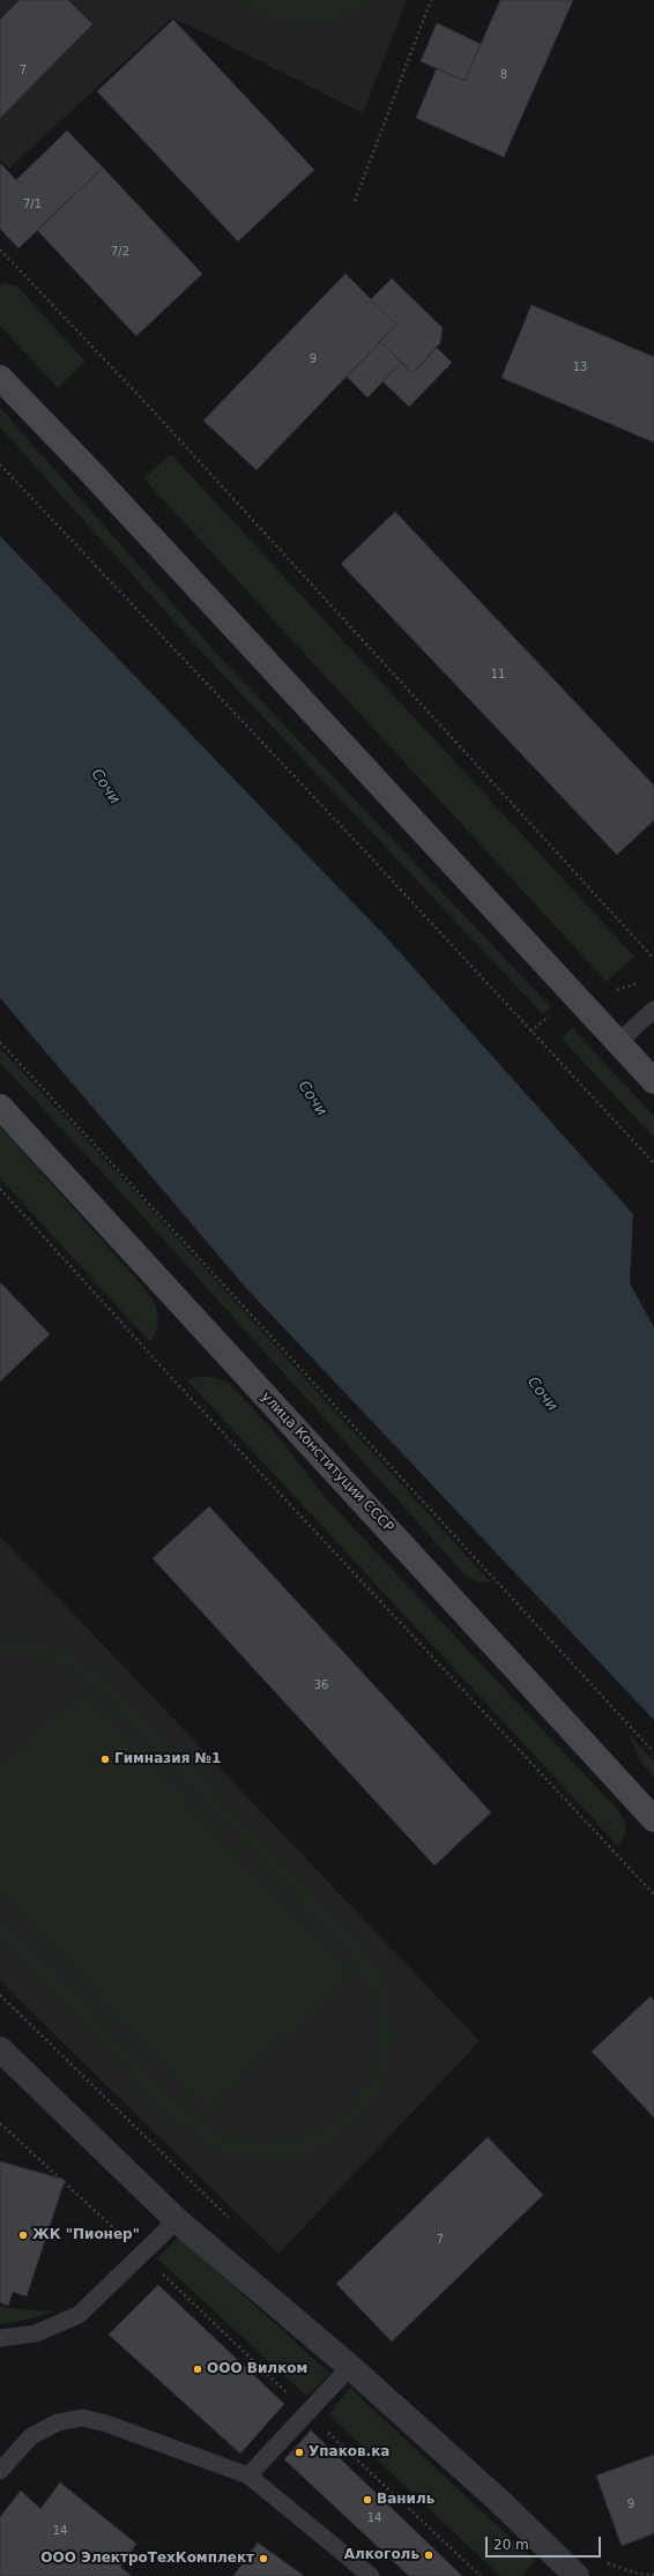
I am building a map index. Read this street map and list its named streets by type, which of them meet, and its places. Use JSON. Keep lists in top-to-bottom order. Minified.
{"streets":{"street":["улица Конституции СССР"]},"water":["Сочи"],"places":["Гимназия №1","ЖК \"Пионер\"","ООО Вилком","Упаков.ка","Ваниль","Алкоголь","ООО ЭлектроТехКомплект"],"house_numbers":["7","8","7/1","7/2","9","13","11","36","7","9","14","14"],"scale_bar":"20 m"}
